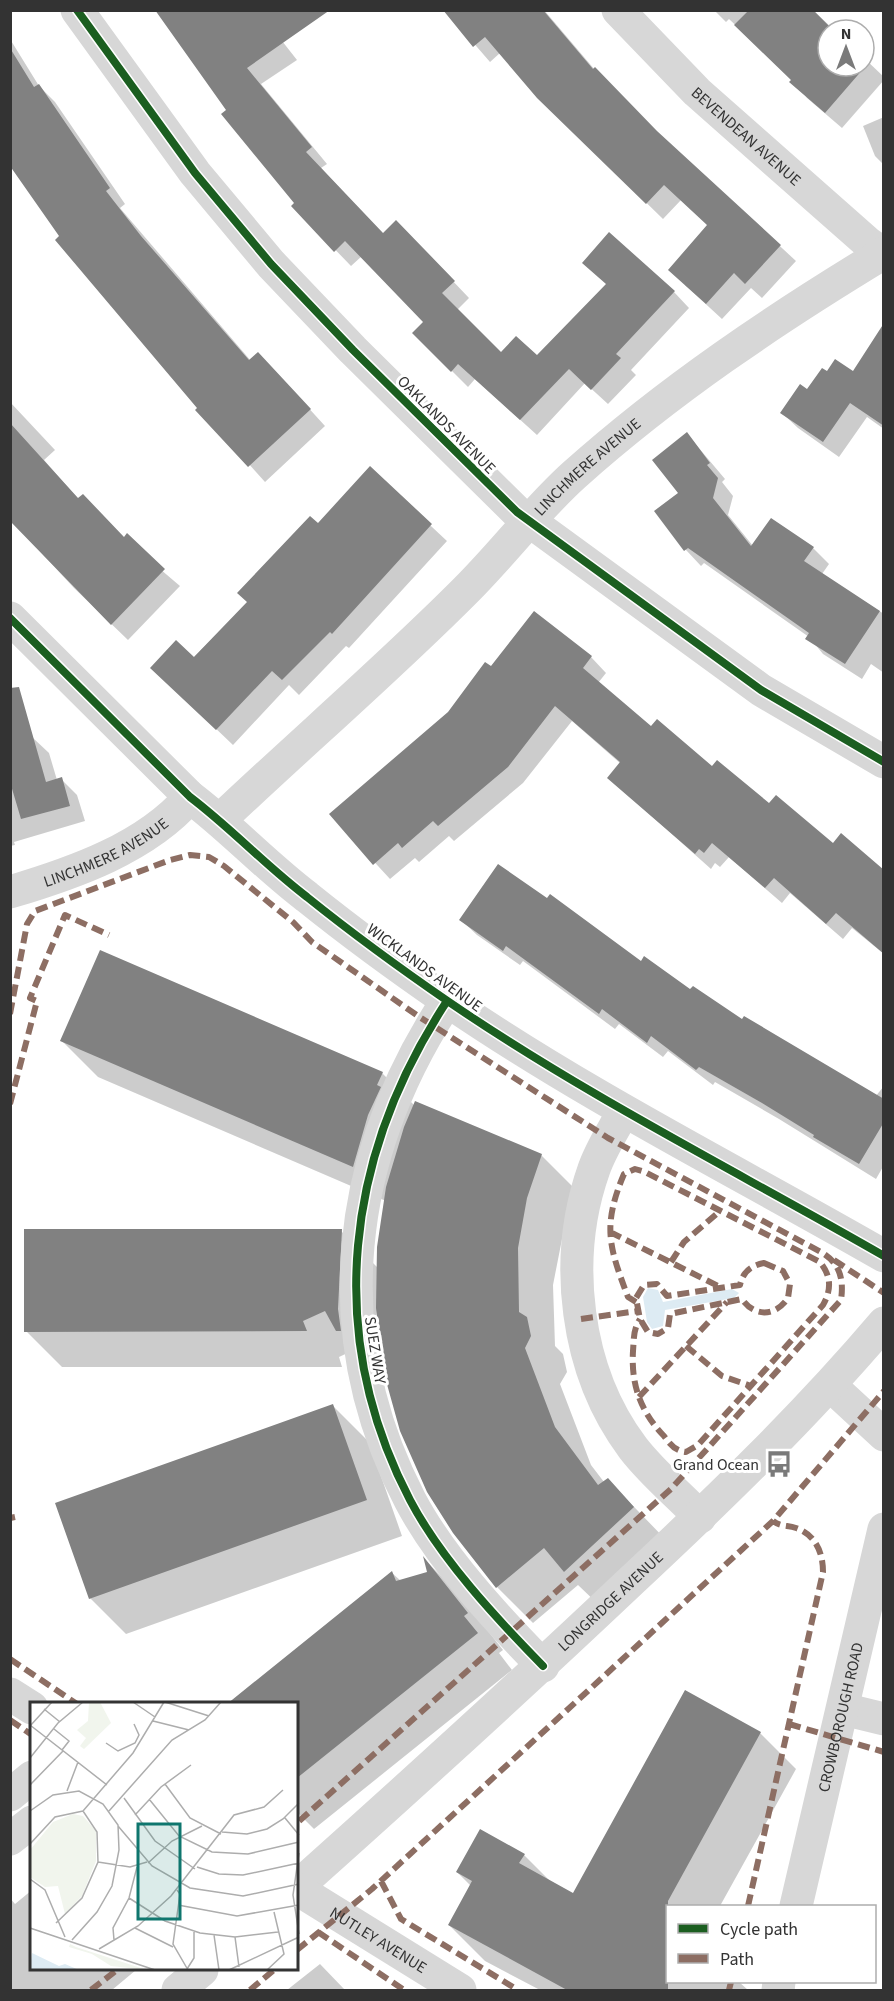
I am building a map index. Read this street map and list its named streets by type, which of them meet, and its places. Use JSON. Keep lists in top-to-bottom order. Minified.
{"streets":{"street":["BEVENDEAN AVENUE","OAKLANDS AVENUE","LINCHMERE AVENUE","WICKLANDS AVENUE","SUEZ WAY","LONGRIDGE AVENUE","CROWBOROUGH ROAD","NUTLEY AVENUE"]},"crossings":[["BEVENDEAN AVENUE","LINCHMERE AVENUE"],["OAKLANDS AVENUE","LINCHMERE AVENUE"],["LINCHMERE AVENUE","WICKLANDS AVENUE"],["WICKLANDS AVENUE","SUEZ WAY"],["SUEZ WAY","LONGRIDGE AVENUE"]],"places":{"bus stop":["Grand Ocean"]},"legend":["Cycle path","Path"],"north":"top"}
